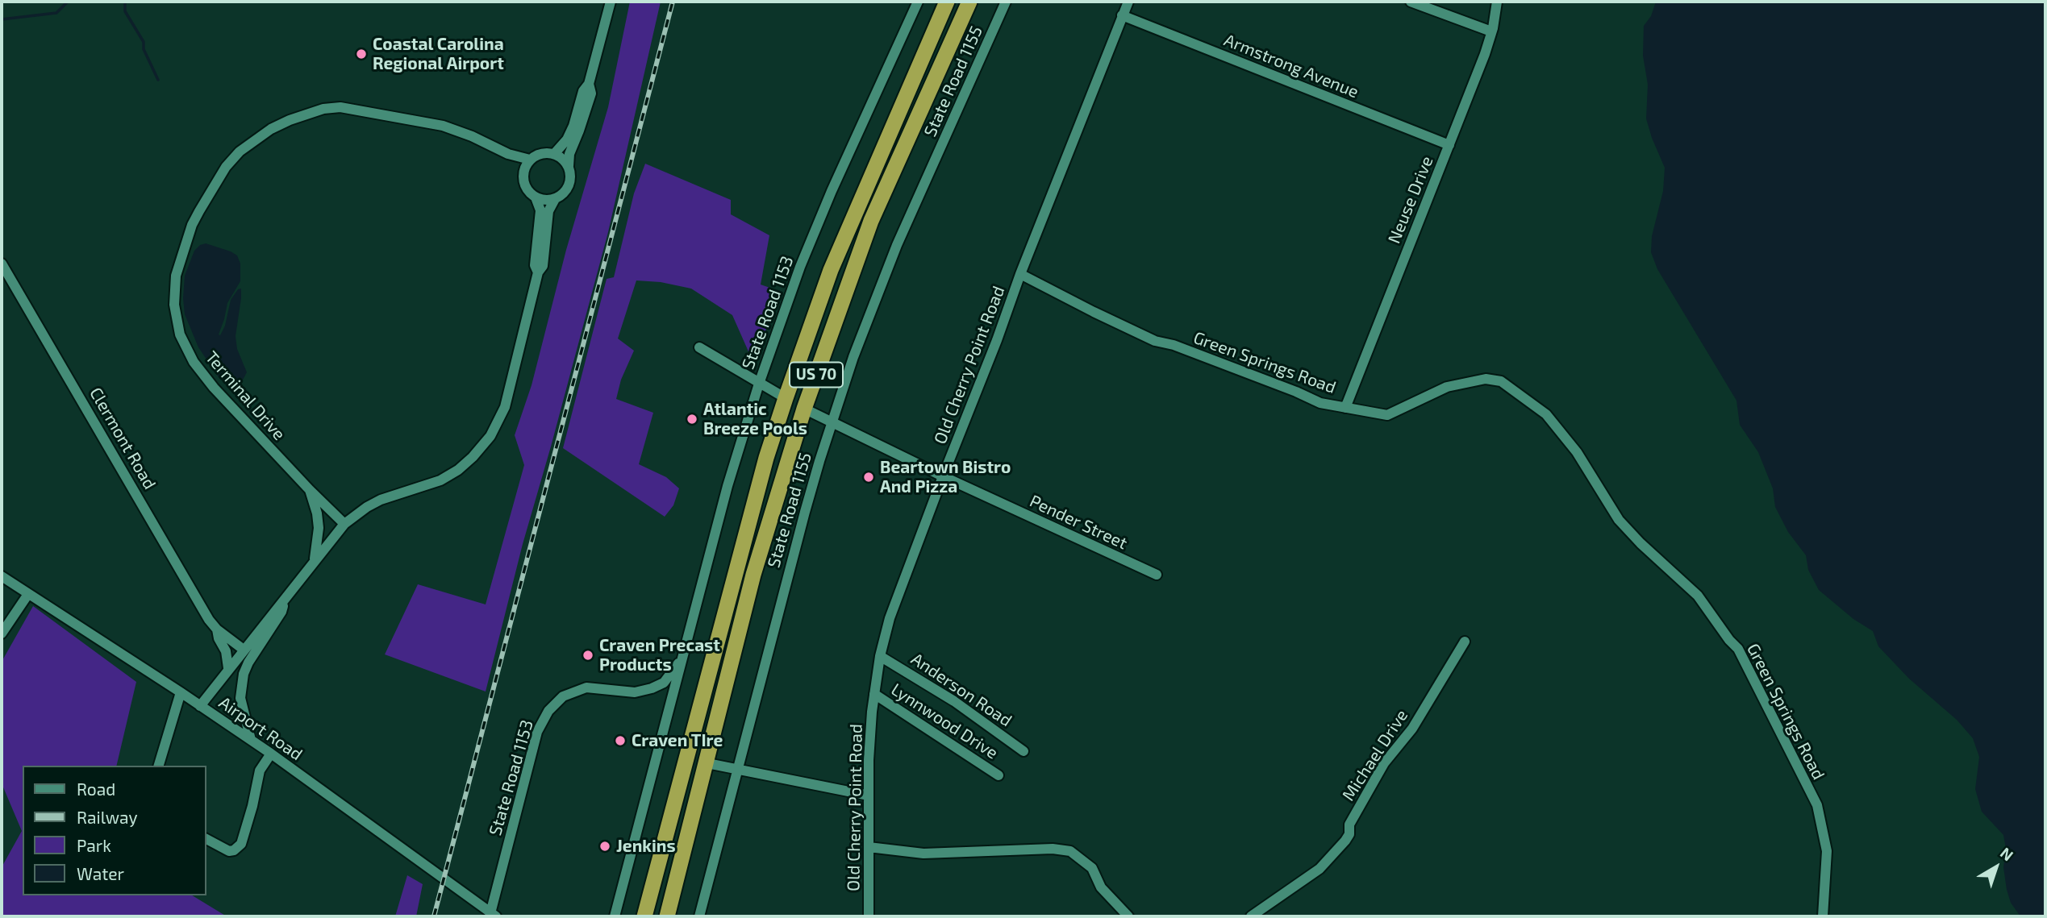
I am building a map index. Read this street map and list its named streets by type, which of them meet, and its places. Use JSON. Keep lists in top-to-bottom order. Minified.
{"streets":{"highway":["US 70"],"street":["Armstrong Avenue","State Road 1155","Neuse Drive","State Road 1153","Green Springs Road","Old Cherry Point Road","Terminal Drive","Clermont Road","Pender Street","Anderson Road","Lynnwood Drive","Airport Road","Michael Drive"]},"crossings":[["Armstrong Avenue","Neuse Drive"],["Armstrong Avenue","Old Cherry Point Road"],["State Road 1155","Pender Street"],["Neuse Drive","Green Springs Road"],["State Road 1153","Airport Road"],["Green Springs Road","Old Cherry Point Road"],["Old Cherry Point Road","Pender Street"],["Old Cherry Point Road","Anderson Road"],["Old Cherry Point Road","Lynnwood Drive"],["US 70","Pender Street"]],"places":["Coastal Carolina Regional Airport","Atlantic Breeze Pools","Beartown Bistro And Pizza","Craven Precast Products","Craven TIre","Jenkins"],"legend":["Road","Railway","Park","Water"],"north":"top right"}
